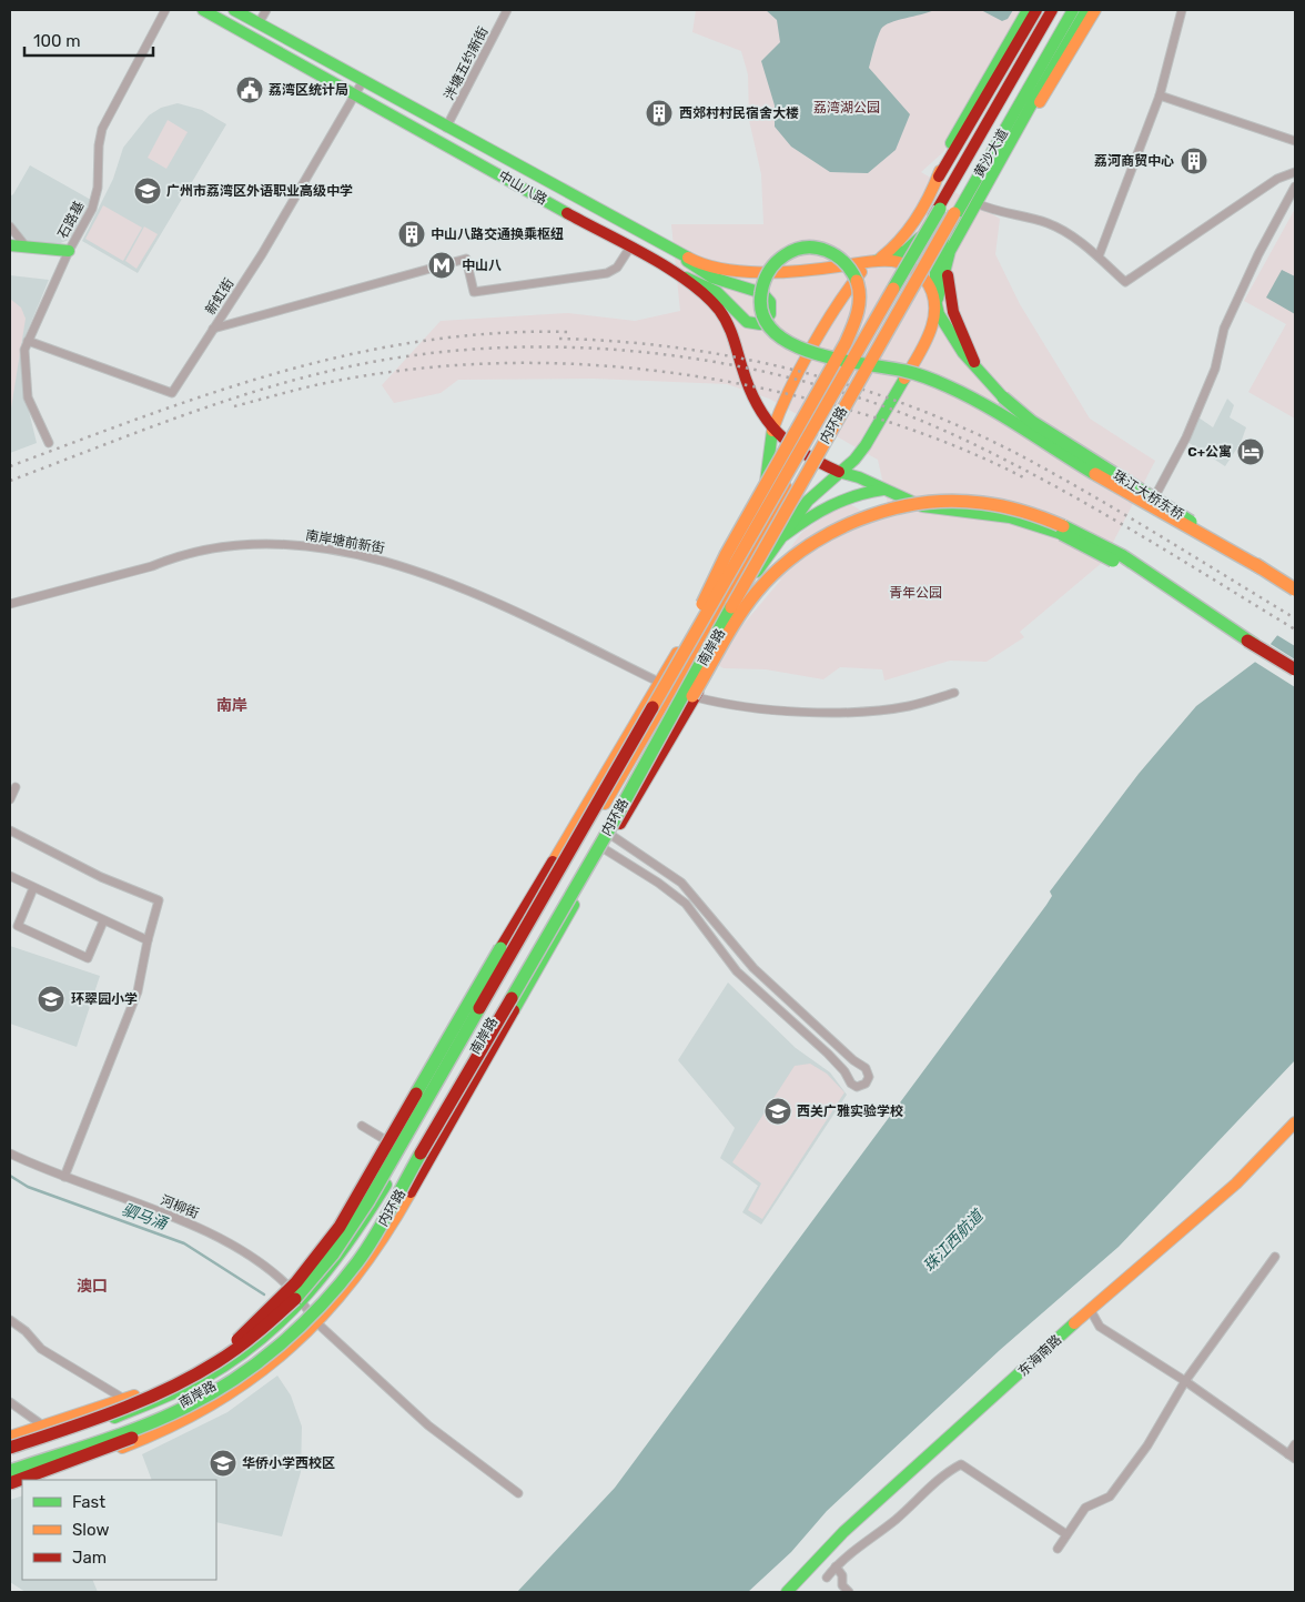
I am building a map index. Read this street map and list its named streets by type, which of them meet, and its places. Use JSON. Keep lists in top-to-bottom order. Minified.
{"streets":{"main road":["黄沙大道","中山八路","内环路","珠江大桥东桥","南岸路","东海南路"],"street":["泮塘五约新街","石路基","新虹街","南岸塘前新街","河柳街"]},"crossings":[["泮塘五约新街","中山八路"],["黄沙大道","中山八路"],["黄沙大道","内环路"],["黄沙大道","南岸路"],["中山八路","新虹街"],["中山八路","南岸路"],["石路基","新虹街"],["内环路","南岸路"],["南岸路","河柳街"]],"districts":["南岸","澳口"],"water":["驷马涌","珠江西航道"],"parks":["荔湾湖公园","青年公园"],"places":{"public building":["荔湾区统计局"],"building":["西郊村村民宿舍大楼","荔河商贸中心","中山八路交通换乘枢纽"],"school or university":["广州市荔湾区外语职业高级中学","环翠园小学","西关广雅实验学校","华侨小学西校区"],"metro station":["中山八"],"hotel":["C+公寓"]},"legend":["Fast","Slow","Jam"],"scale_bar":"100 m"}
